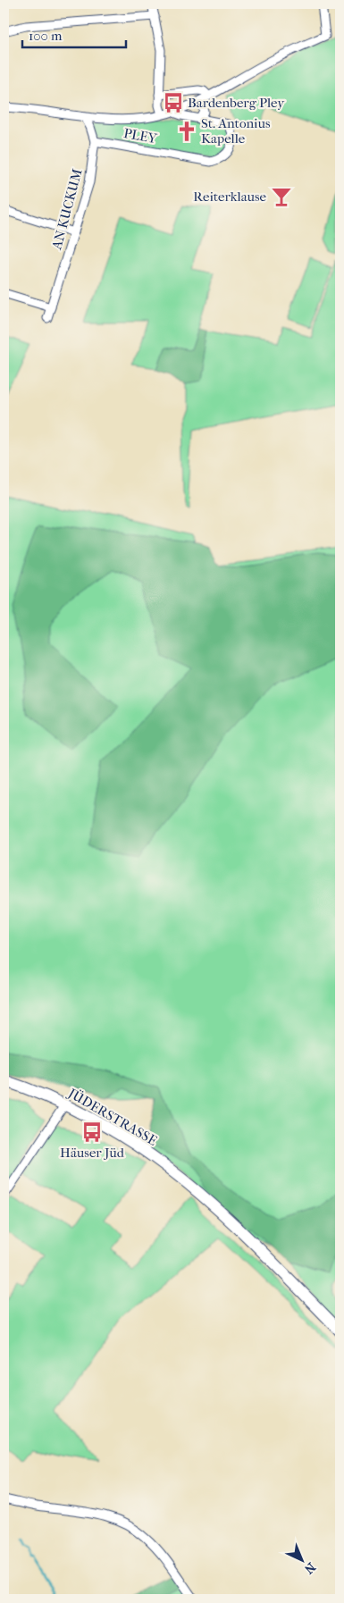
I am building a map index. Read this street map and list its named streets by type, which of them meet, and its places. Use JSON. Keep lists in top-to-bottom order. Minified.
{"streets":{"main road":["JÜDERSTRASSE"],"street":["PLEY","AN KUCKUM"]},"crossings":[["PLEY","AN KUCKUM"]],"places":{"bus stop":["Bardenberg Pley","Häuser Jüd"],"church":["St. Antonius Kapelle"],"bar":["Reiterklause"]},"scale_bar":"100 m","north":"bottom right"}
